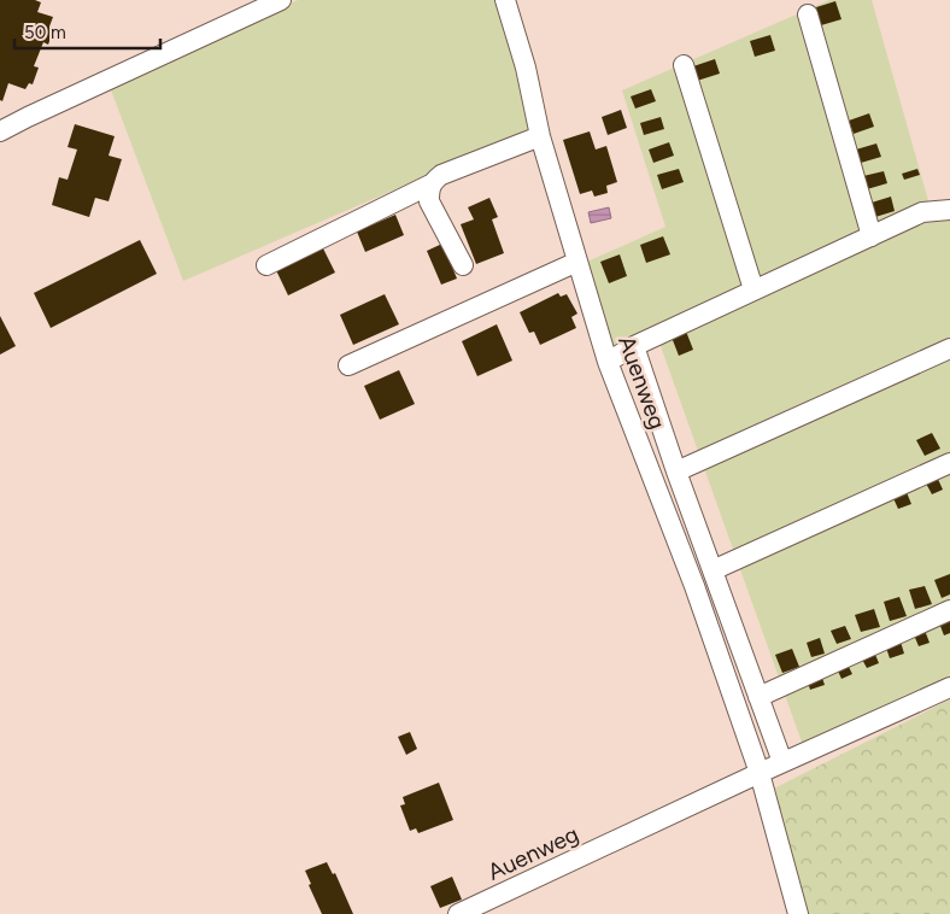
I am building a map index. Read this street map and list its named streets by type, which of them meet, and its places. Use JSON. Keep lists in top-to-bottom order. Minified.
{"streets":{"street":["Auenweg"]},"scale_bar":"50 m"}
